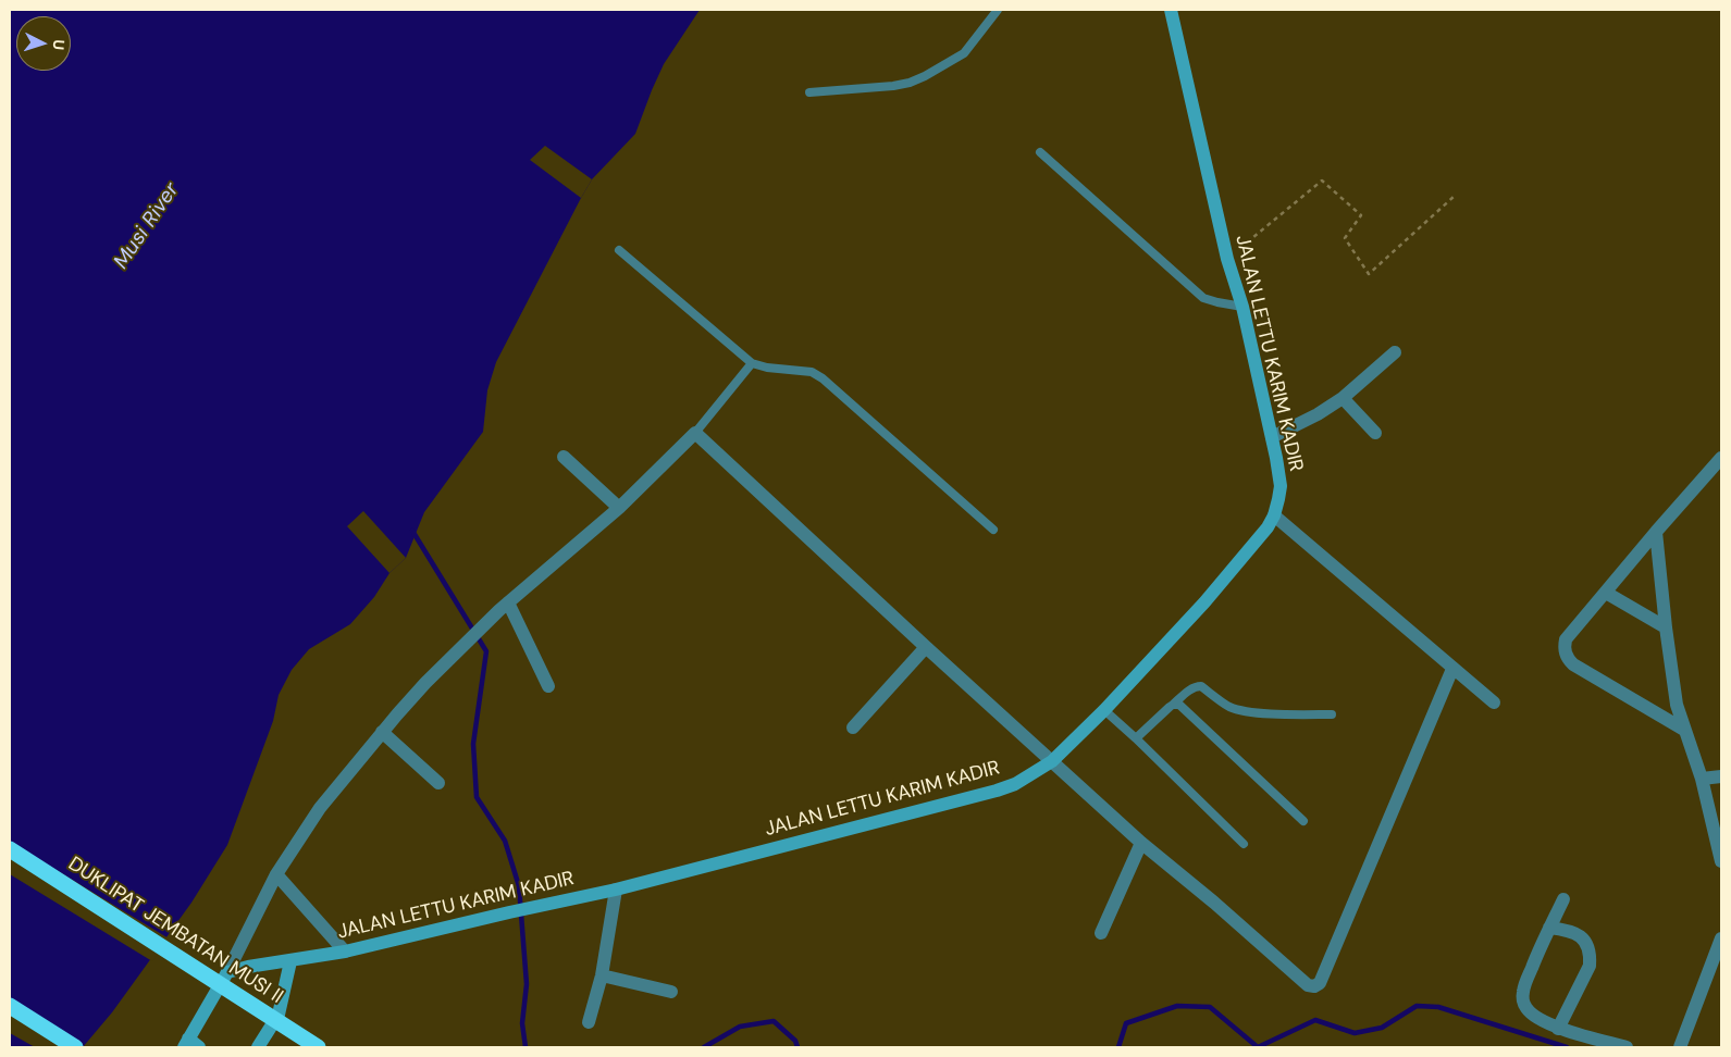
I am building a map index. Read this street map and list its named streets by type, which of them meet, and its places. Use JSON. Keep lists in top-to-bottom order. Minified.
{"streets":{"highway":["DUKLIPAT JEMBATAN MUSI II"],"street":["JALAN LETTU KARIM KADIR"]},"water":["Musi River"],"north":"right"}
